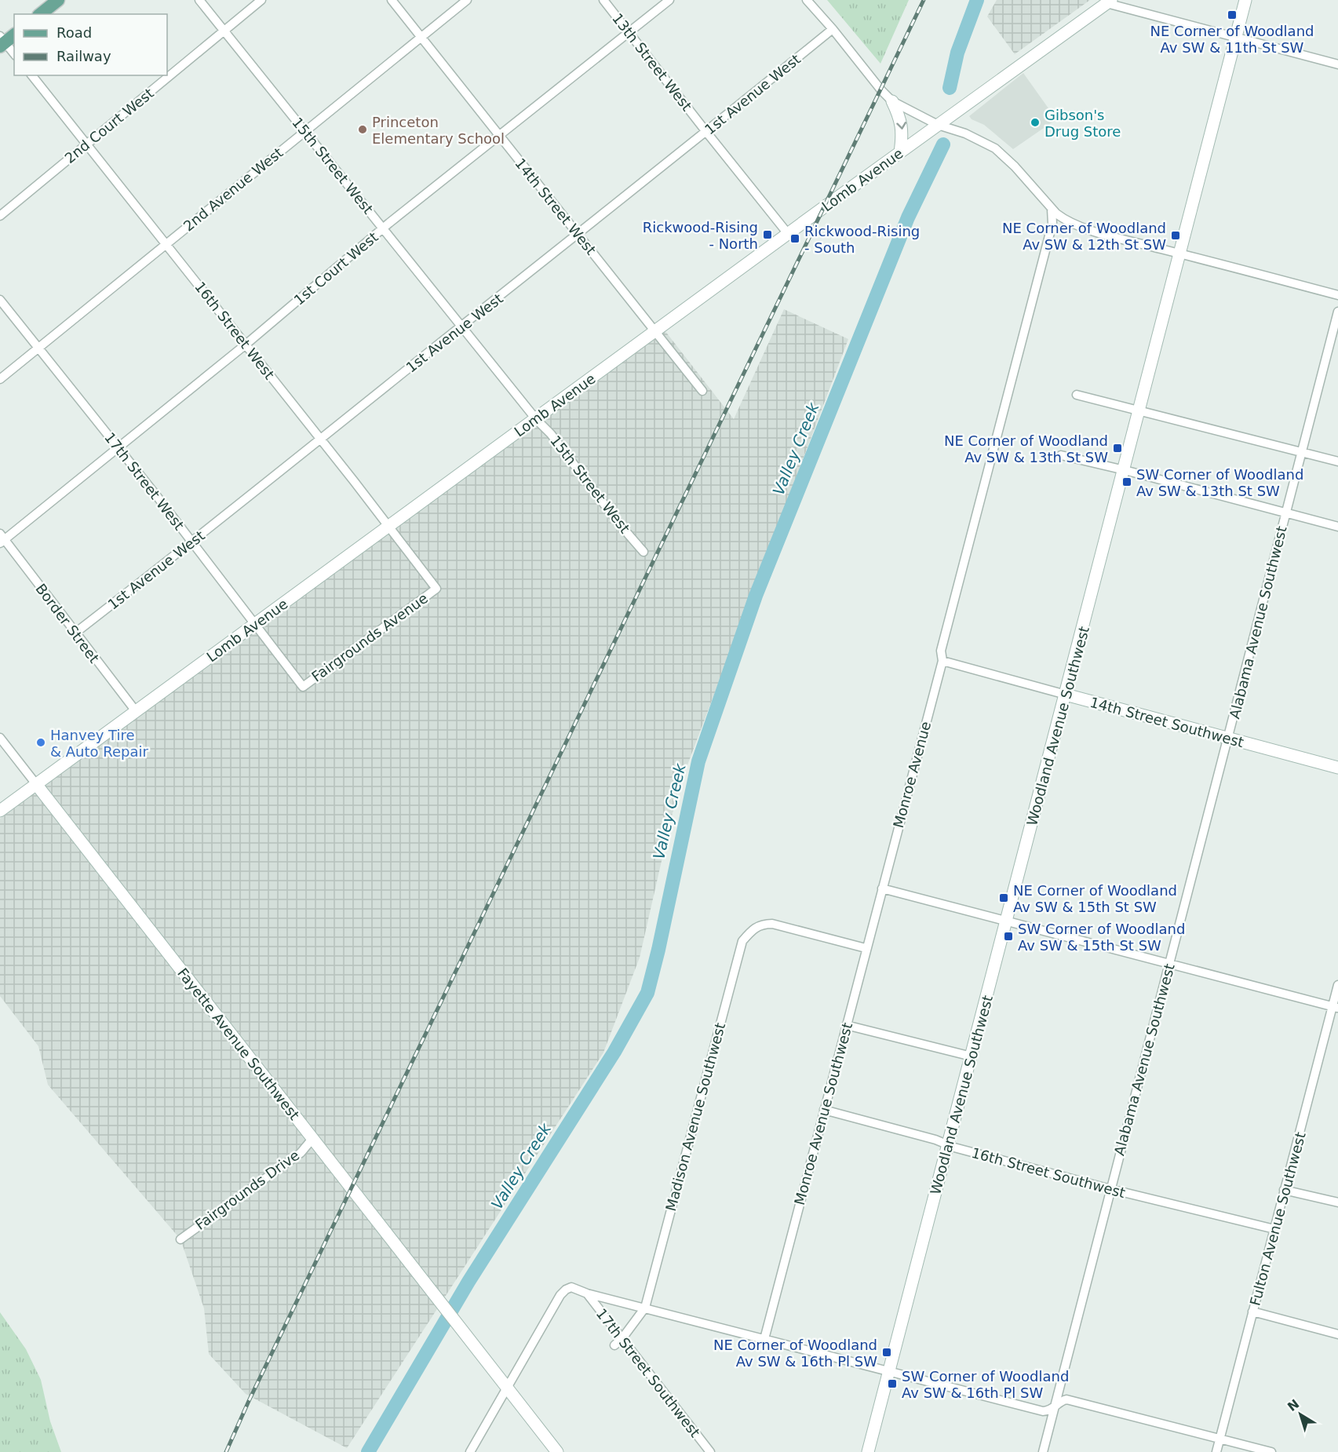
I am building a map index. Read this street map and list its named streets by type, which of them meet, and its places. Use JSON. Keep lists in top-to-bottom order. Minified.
{"streets":{"street":["13th Street West","1st Avenue West","2nd Court West","15th Street West","Lomb Avenue","2nd Avenue West","14th Street West","1st Court West","16th Street West","17th Street West","Alabama Avenue Southwest","Border Street","Fairgrounds Avenue","14th Street Southwest","Woodland Avenue Southwest","Monroe Avenue","Fayette Avenue Southwest","Monroe Avenue Southwest","Madison Avenue Southwest","16th Street Southwest","Fairgrounds Drive","Fulton Avenue Southwest","17th Street Southwest"]},"crossings":[["13th Street West","1st Avenue West"],["13th Street West","Lomb Avenue"],["13th Street West","1st Court West"],["1st Avenue West","15th Street West"],["1st Avenue West","14th Street West"],["1st Avenue West","16th Street West"],["1st Avenue West","17th Street West"],["1st Avenue West","Border Street"],["2nd Court West","15th Street West"],["2nd Court West","16th Street West"],["15th Street West","Lomb Avenue"],["15th Street West","2nd Avenue West"],["15th Street West","1st Court West"],["Lomb Avenue","14th Street West"],["Lomb Avenue","16th Street West"],["Lomb Avenue","17th Street West"],["Lomb Avenue","Border Street"],["Lomb Avenue","Fayette Avenue Southwest"],["2nd Avenue West","14th Street West"],["2nd Avenue West","16th Street West"],["2nd Avenue West","17th Street West"],["14th Street West","1st Court West"],["1st Court West","16th Street West"],["1st Court West","17th Street West"],["1st Court West","Border Street"],["16th Street West","Fairgrounds Avenue"],["17th Street West","Fairgrounds Avenue"],["Alabama Avenue Southwest","14th Street Southwest"],["Alabama Avenue Southwest","16th Street Southwest"],["14th Street Southwest","Woodland Avenue Southwest"],["14th Street Southwest","Monroe Avenue"],["Woodland Avenue Southwest","16th Street Southwest"],["Monroe Avenue","Monroe Avenue Southwest"],["Fayette Avenue Southwest","Fairgrounds Drive"],["Monroe Avenue Southwest","Madison Avenue Southwest"],["Monroe Avenue Southwest","16th Street Southwest"],["16th Street Southwest","Fulton Avenue Southwest"]],"water":["Valley Creek"],"places":{"transit":["NE Corner of Woodland Av SW & 11th St SW","Rickwood-Rising - North","NE Corner of Woodland Av SW & 12th St SW","Rickwood-Rising - South","NE Corner of Woodland Av SW & 13th St SW","SW Corner of Woodland Av SW & 13th St SW","NE Corner of Woodland Av SW & 15th St SW","SW Corner of Woodland Av SW & 15th St SW","NE Corner of Woodland Av SW & 16th Pl SW","SW Corner of Woodland Av SW & 16th Pl SW"],"other":["Gibson's Drug Store","Princeton Elementary School","Hanvey Tire & Auto Repair"]},"legend":["Road","Railway"],"north":"top left"}
